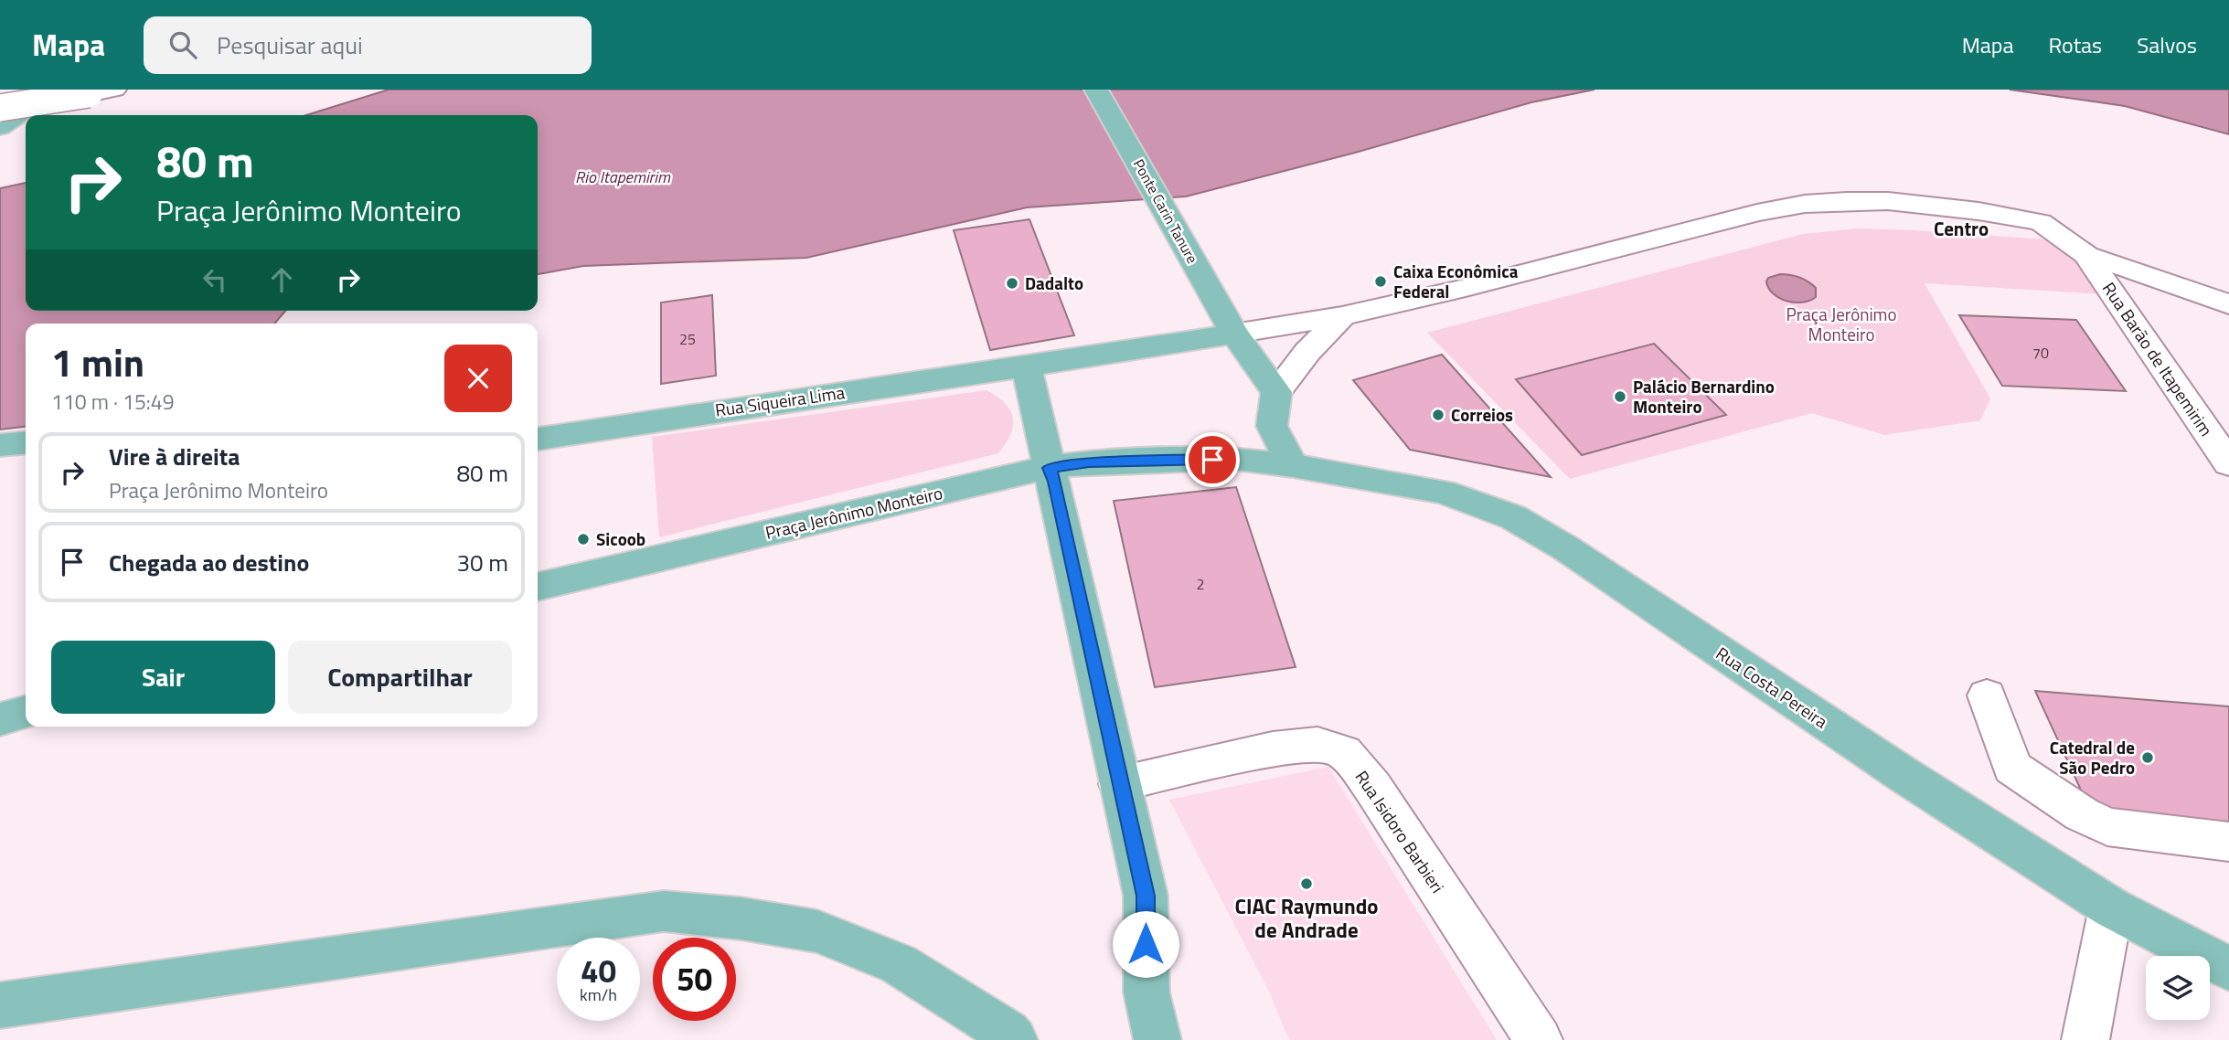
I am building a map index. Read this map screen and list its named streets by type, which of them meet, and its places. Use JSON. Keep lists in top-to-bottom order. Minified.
{"streets":{"main road":["Ponte Carin Tanure","Rua Siqueira Lima","Praça Jerônimo Monteiro","Rua Costa Pereira"],"street":["Rua Barão de Itapemirim","Rua Isidoro Barbieri"]},"crossings":[["Praça Jerônimo Monteiro","Rua Costa Pereira"]],"districts":["Centro"],"water":["Rio Itapemirim"],"parks":["Praça Jerônimo Monteiro"],"places":["Caixa Econômica Federal","Dadalto","Palácio Bernardino Monteiro","Correios","Sicoob","Catedral de São Pedro","CIAC Raymundo de Andrade"],"house_numbers":["25","70","2"],"page":{"header":"Mapa","search":"Pesquisar aqui","nav":["Mapa","Rotas","Salvos"],"turn":["80 m","Praça Jerônimo Monteiro"],"heading":["1 min","110 m · 15:49"],"list":[{"name":"Vire à direita","note":"Praça Jerônimo Monteiro","value":"80 m"},{"name":"Chegada ao destino","value":"30 m"}],"buttons":["Sair","Compartilhar"],"speed":"40 km/h","limit":"50"}}
